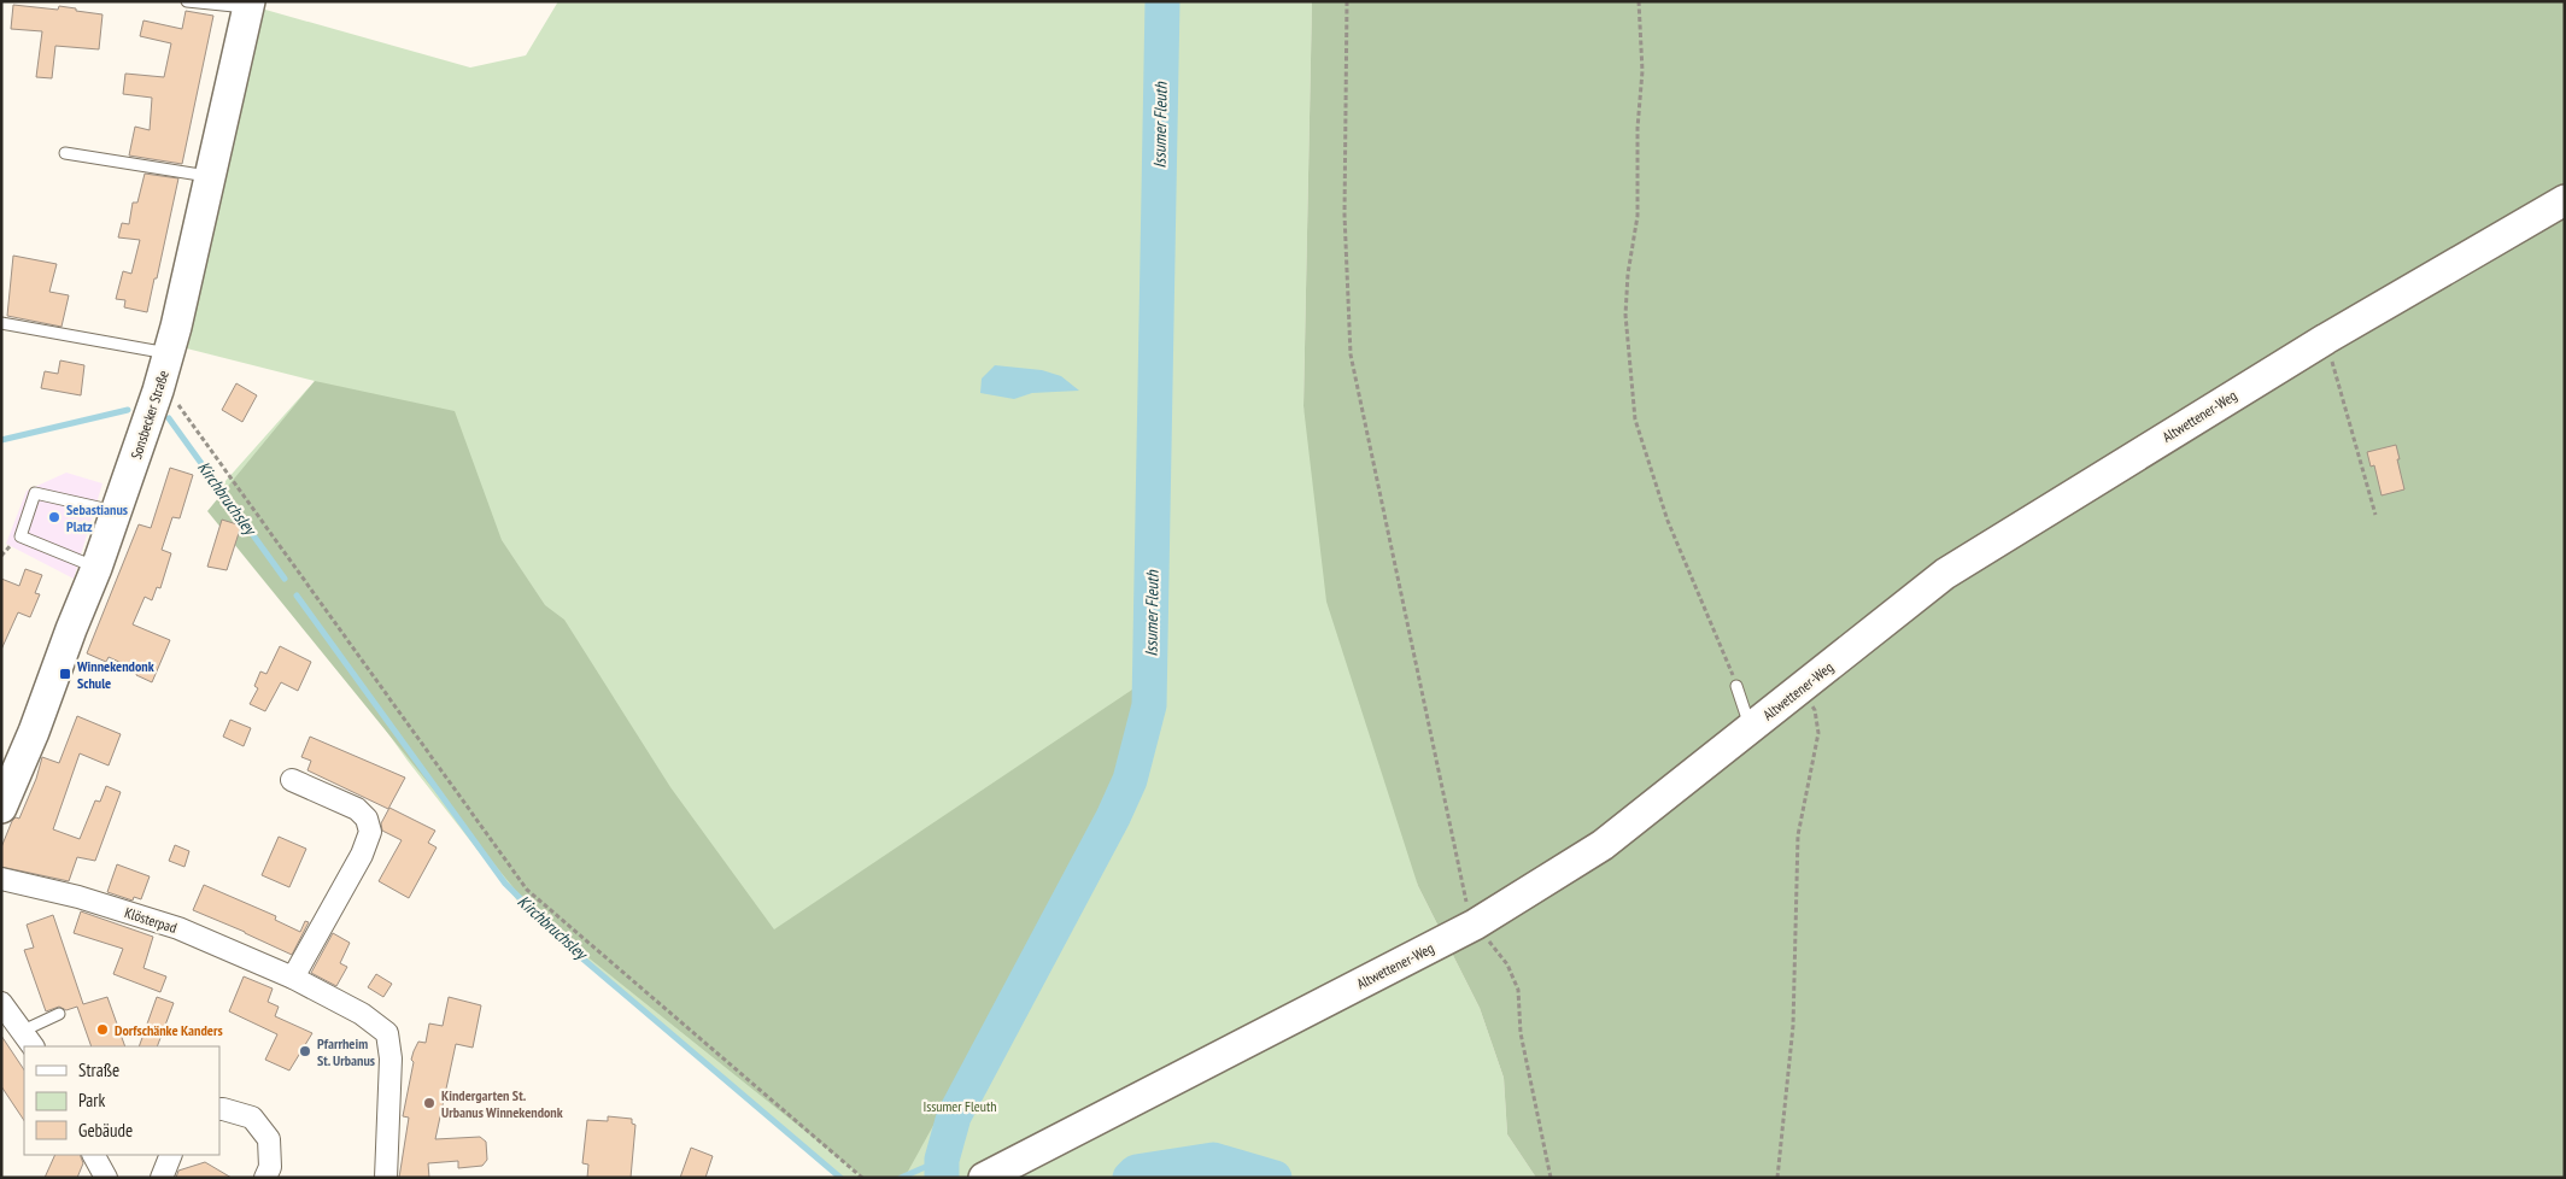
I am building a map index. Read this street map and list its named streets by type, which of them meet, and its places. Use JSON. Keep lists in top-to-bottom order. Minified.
{"streets":{"street":["Sonsbecker Straße","Altwettener-Weg","Klösterpad"]},"water":["Issumer Fleuth","Kirchbruchsley"],"parks":["Issumer Fleuth"],"places":{"other":["Sebastianus Platz","Dorfschänke Kanders","Pfarrheim St. Urbanus","Kindergarten St. Urbanus Winnekendonk"],"transit":["Winnekendonk Schule"]},"legend":["Straße","Park","Gebäude"]}
